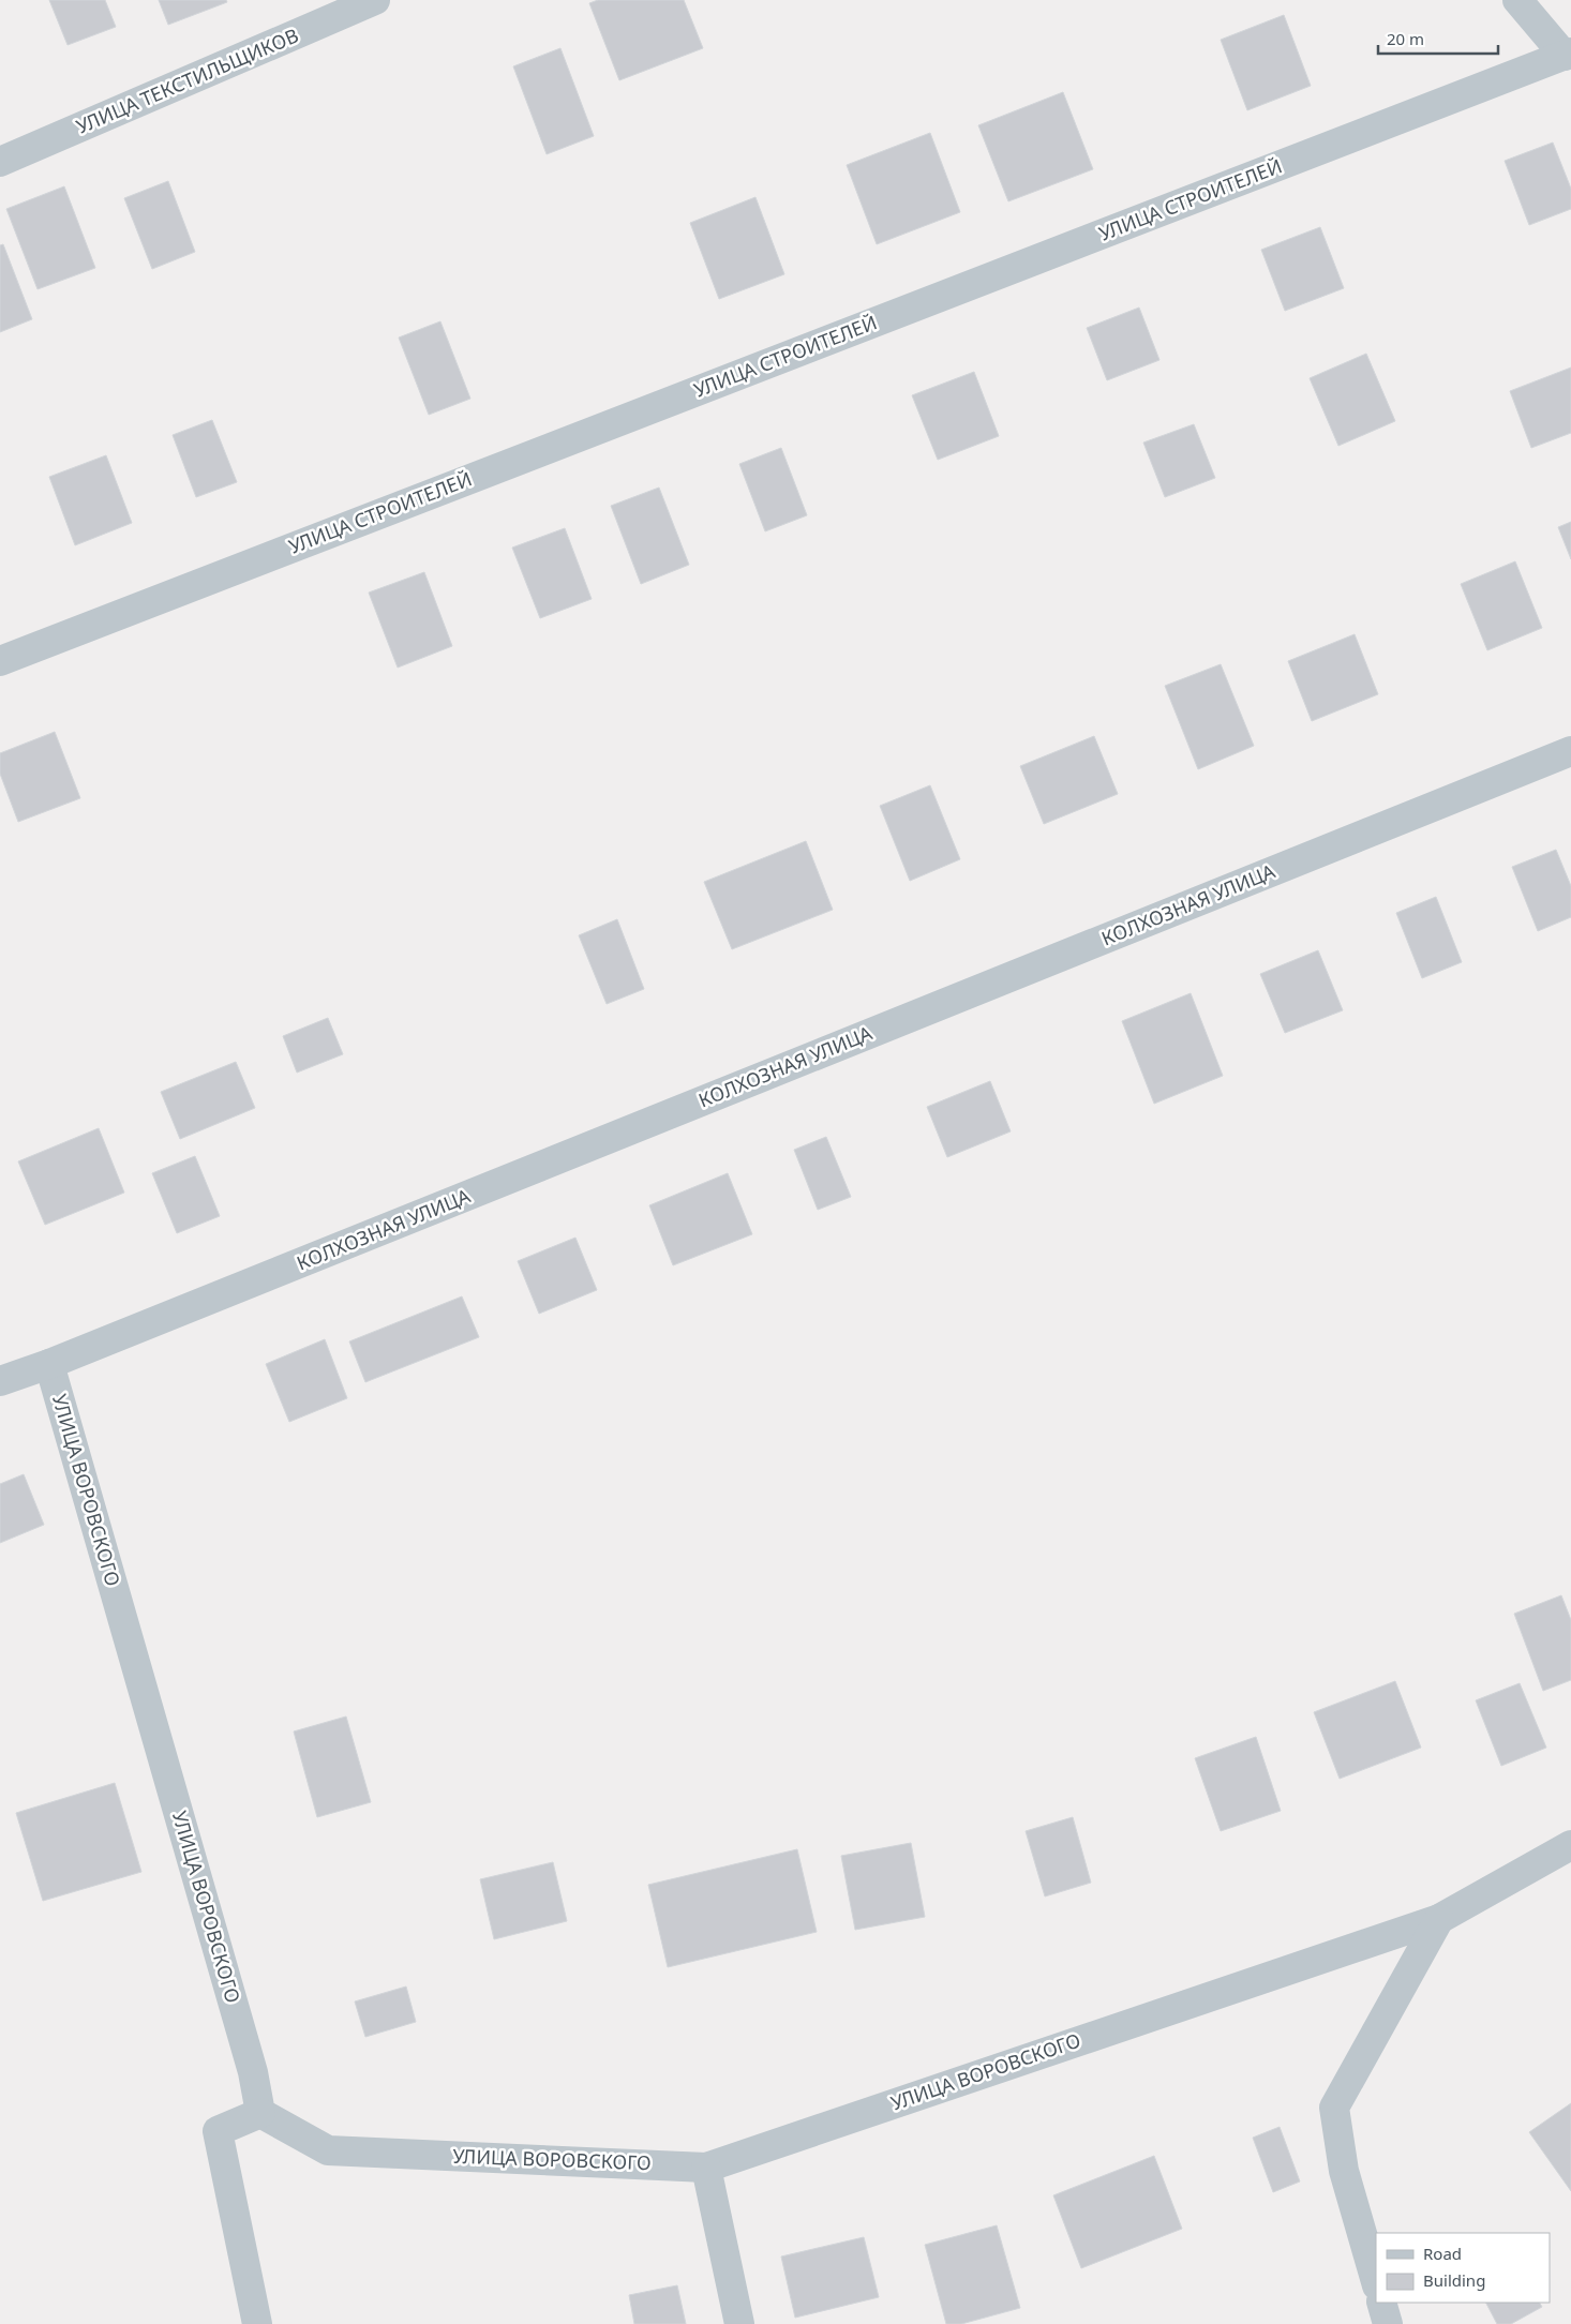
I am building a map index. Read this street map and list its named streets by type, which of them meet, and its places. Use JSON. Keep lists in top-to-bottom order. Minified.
{"streets":{"street":["УЛИЦА ТЕКСТИЛЬЩИКОВ","УЛИЦА СТРОИТЕЛЕЙ","КОЛХОЗНАЯ УЛИЦА","УЛИЦА ВОРОВСКОГО"]},"crossings":[["КОЛХОЗНАЯ УЛИЦА","УЛИЦА ВОРОВСКОГО"]],"legend":["Road","Building"],"scale_bar":"20 m"}
